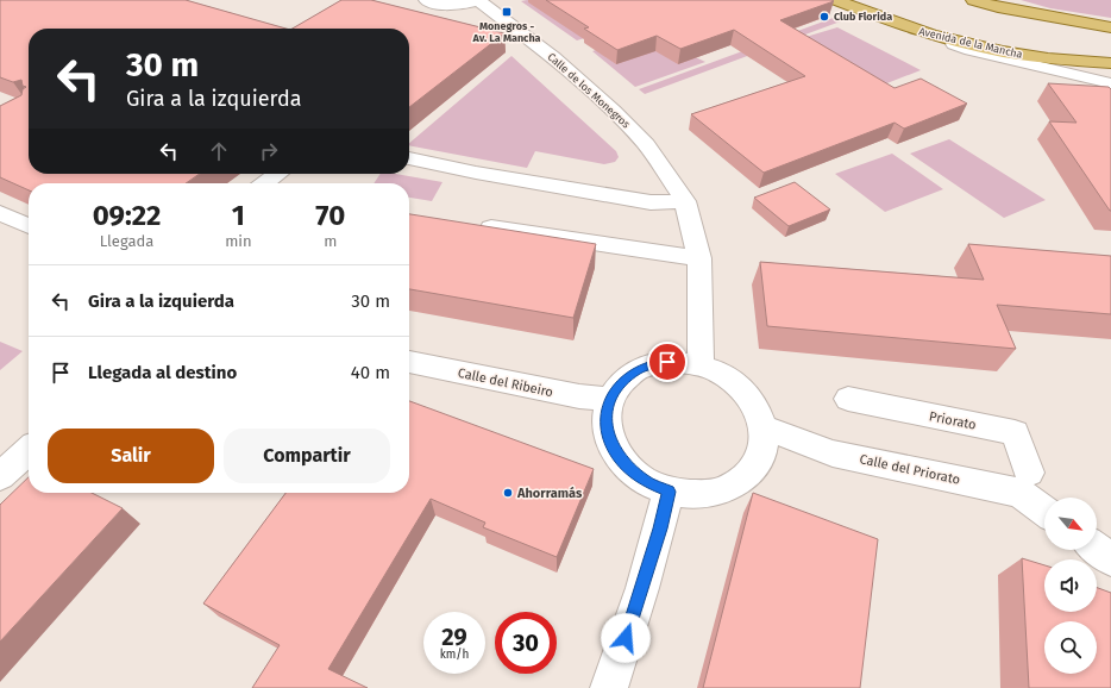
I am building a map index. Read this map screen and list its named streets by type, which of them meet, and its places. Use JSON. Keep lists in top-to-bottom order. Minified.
{"streets":{"main road":["Avenida de la Mancha"],"street":["Calle de los Monegros","Calle del Ribeiro","Priorato","Calle del Priorato"]},"crossings":[["Calle de los Monegros","Calle del Ribeiro"],["Calle de los Monegros","Calle del Priorato"],["Calle del Ribeiro","Calle del Priorato"]],"places":{"transit":["Monegros - Av. La Mancha"],"other":["Club Florida","Ahorramás"]},"north":"bottom right","page":{"turn":["30 m","Gira a la izquierda"],"eta":["09:22","Llegada","1","min","70","m"],"list":[{"name":"Gira a la izquierda","value":"30 m"},{"name":"Llegada al destino","value":"40 m"}],"buttons":["Salir","Compartir"],"speed":"29 km/h","limit":"30"}}
